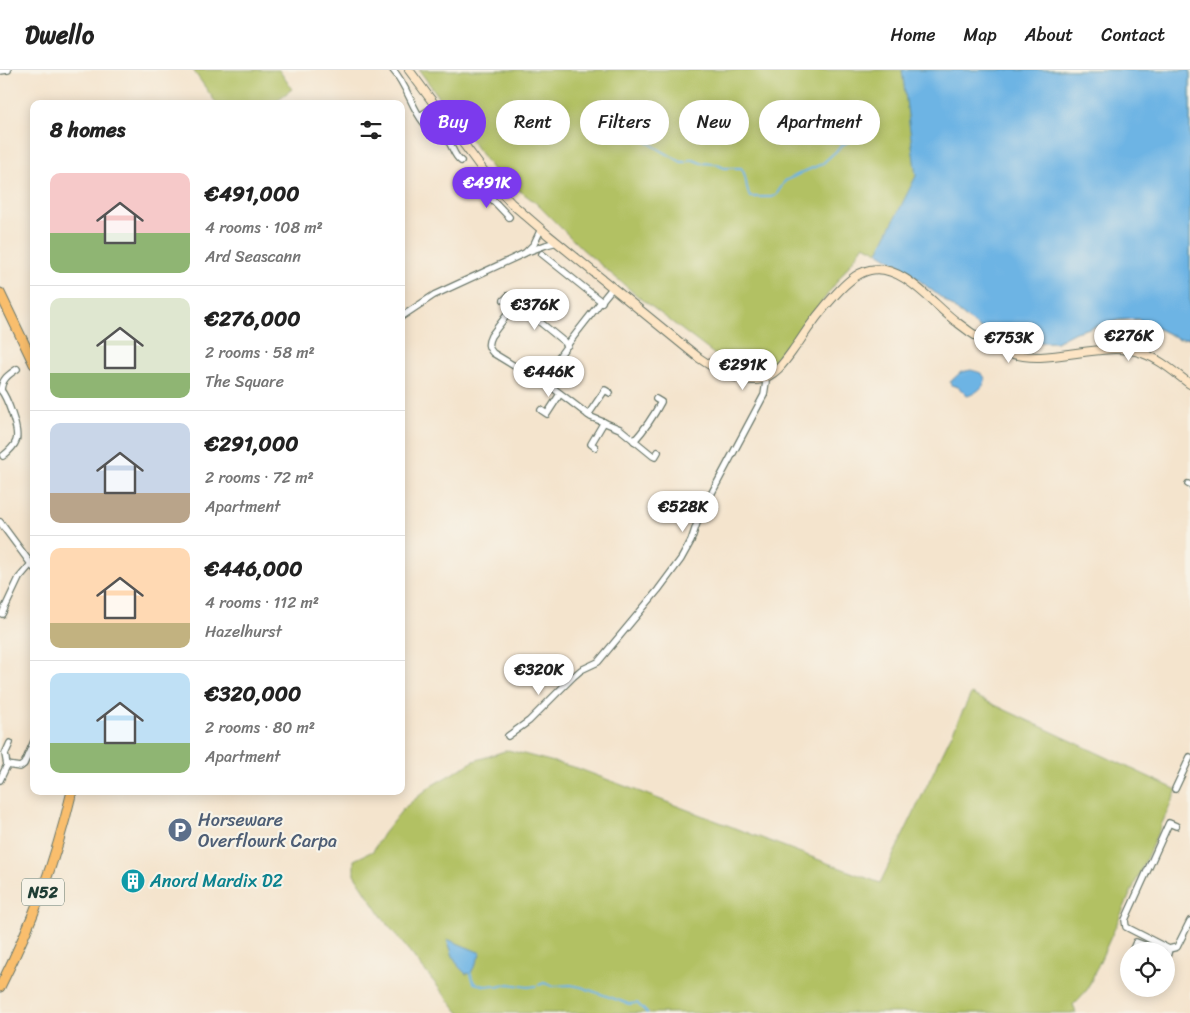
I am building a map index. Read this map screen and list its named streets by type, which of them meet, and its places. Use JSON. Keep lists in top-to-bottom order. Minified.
{"streets":{"main road":["N52"]},"places":{"parking":["Horseware Overflowrk Carpa"],"building":["Anord Mardix D2"]},"page":{"header":"Dwello","nav":["Home","Map","About","Contact"],"chip":["Buy","Rent","Filters","New","Apartment"],"heading":"8 homes","list":[{"name":"€491,000","note":"4 rooms · 108 m² · Ard Seascann"},{"name":"€276,000","note":"2 rooms · 58 m² · The Square"},{"name":"€291,000","note":"2 rooms · 72 m² · Apartment"},{"name":"€446,000","note":"4 rooms · 112 m² · Hazelhurst"},{"name":"€320,000","note":"2 rooms · 80 m² · Apartment"}],"price":["€491K","€376K","€276K","€753K","€291K","€446K","€528K","€320K"]}}
